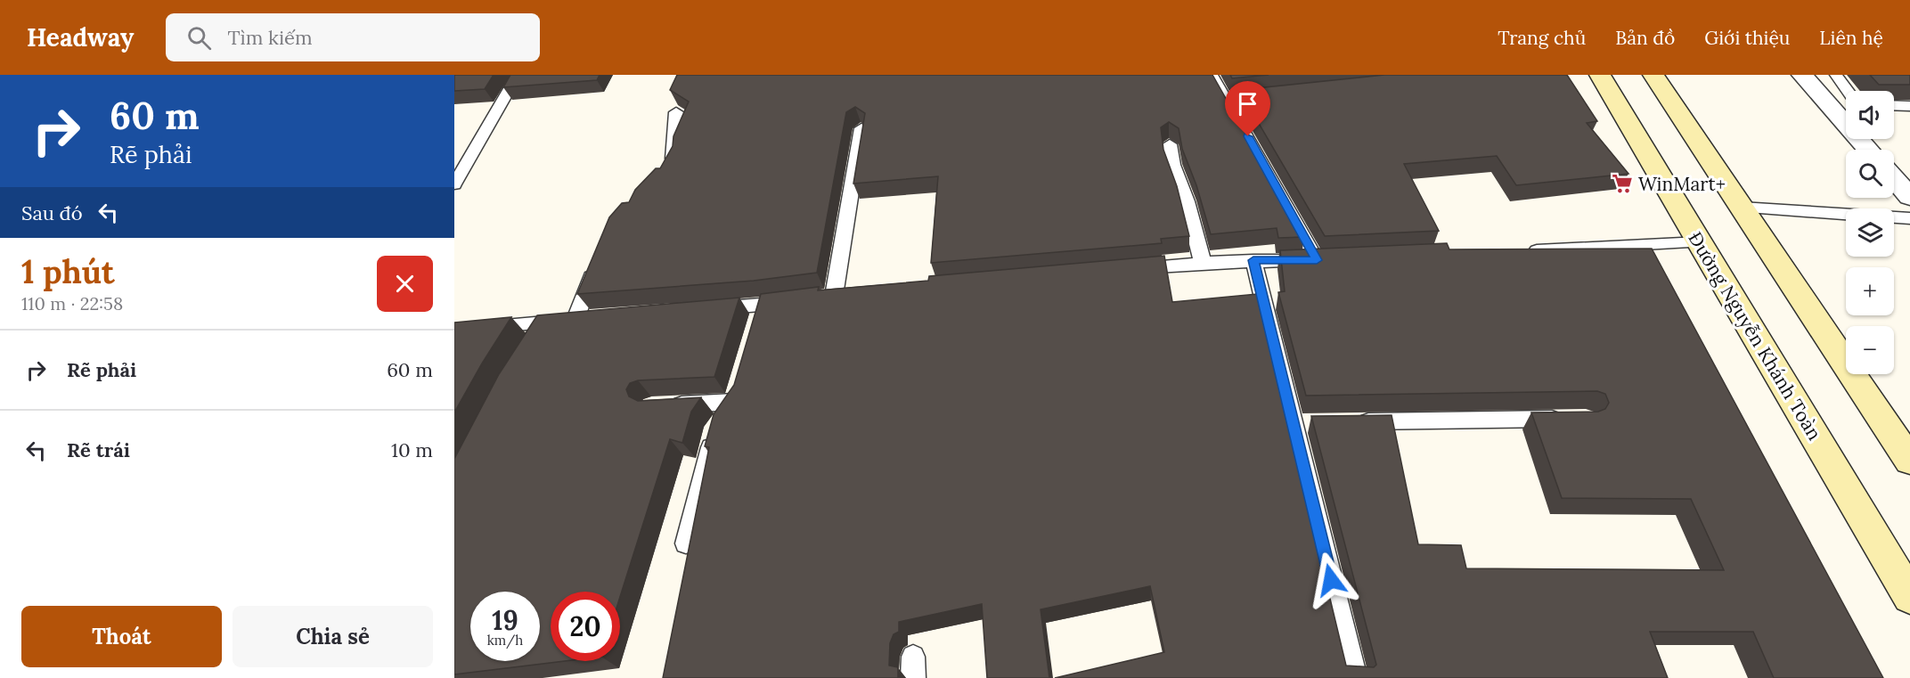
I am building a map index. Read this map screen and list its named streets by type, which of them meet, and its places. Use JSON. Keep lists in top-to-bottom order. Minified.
{"streets":{"main road":["Đường Nguyễn Khánh Toàn"]},"places":{"supermarket":["WinMart+"]},"page":{"header":"Headway","search":"Tìm kiếm","nav":["Trang chủ","Bản đồ","Giới thiệu","Liên hệ"],"turn":["60 m","Rẽ phải"],"map_buttons":["+","−"],"then":"Sau đó","heading":["1 phút","110 m · 22:58"],"list":[{"name":"Rẽ phải","value":"60 m"},{"name":"Rẽ trái","value":"10 m"}],"speed":"19 km/h","limit":"20","buttons":["Thoát","Chia sẻ"]}}
